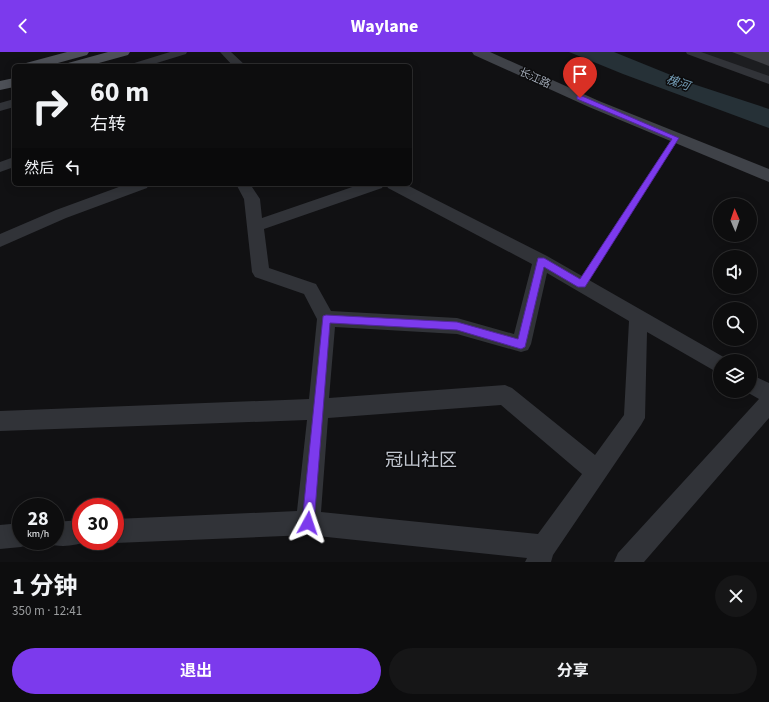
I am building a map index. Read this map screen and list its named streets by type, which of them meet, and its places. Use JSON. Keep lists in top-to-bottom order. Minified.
{"streets":{"main road":["长江路"]},"districts":["冠山社区"],"water":["槐河"],"north":"top","page":{"header":"Waylane","turn":["60 m","右转"],"then":"然后","speed":"28 km/h","limit":"30","heading":["1 分钟","350 m · 12:41"],"buttons":["退出","分享"]}}
